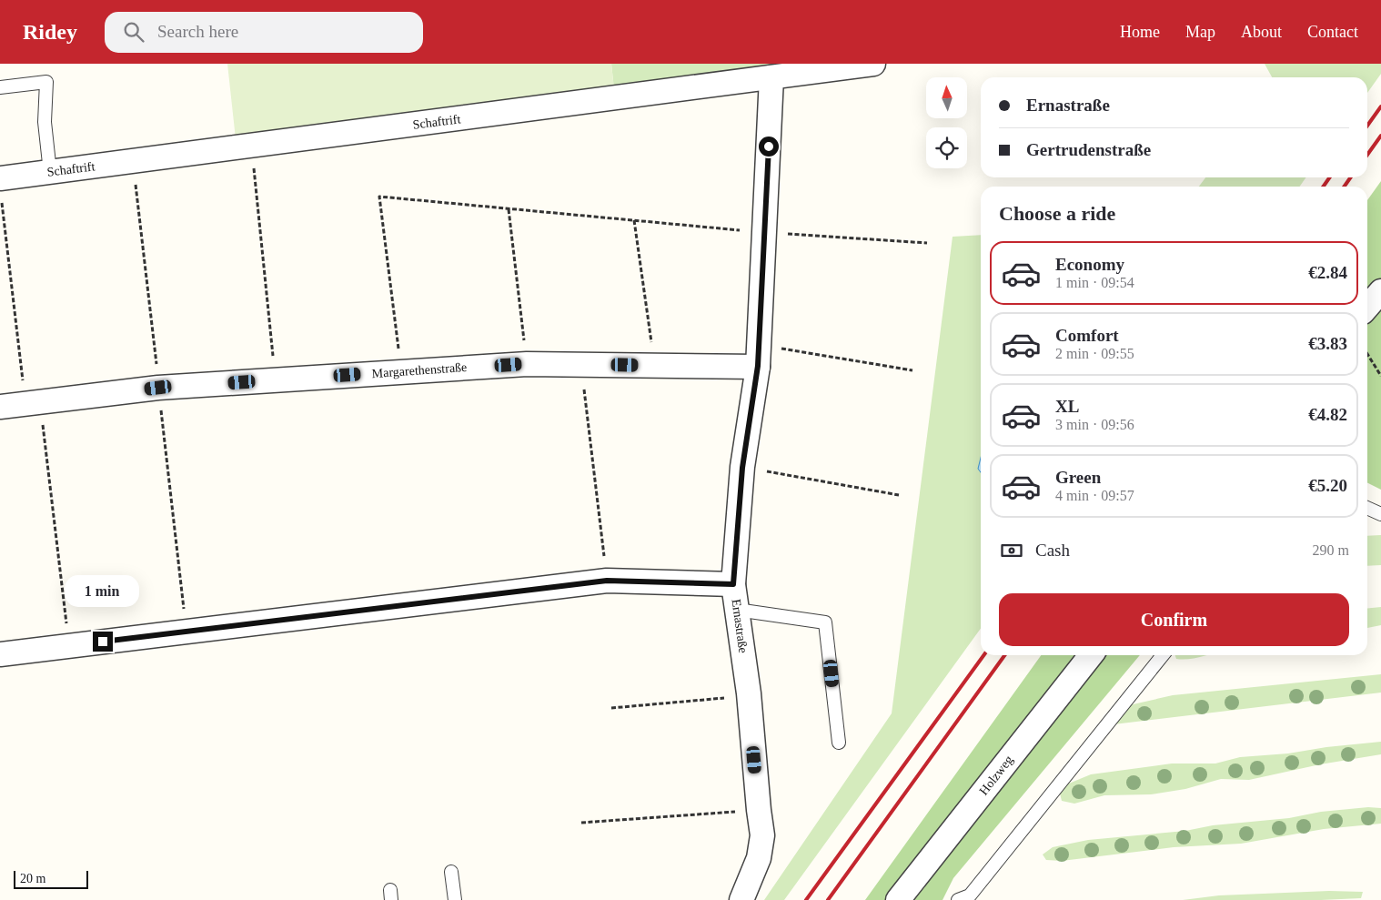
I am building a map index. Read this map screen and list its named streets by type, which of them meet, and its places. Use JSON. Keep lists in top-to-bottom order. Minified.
{"streets":{"street":["Schaftrift","Margarethenstraße","Ernastraße","Holzweg"]},"crossings":[["Schaftrift","Ernastraße"],["Margarethenstraße","Ernastraße"]],"scale_bar":"20 m","north":"top","page":{"header":"Ridey","search":"Search here","nav":["Home","Map","About","Contact"],"banner":["Ernastraße","Gertrudenstraße"],"heading":"Choose a ride","list":[{"name":"Economy","note":"1 min · 09:54","value":"€2.84"},{"name":"Comfort","note":"2 min · 09:55","value":"€3.83"},{"name":"XL","note":"3 min · 09:56","value":"€4.82"},{"name":"Green","note":"4 min · 09:57","value":"€5.20"}],"pay":["Cash","290 m"],"bubble":"1 min","buttons":"Confirm","scale":"20 m"}}
